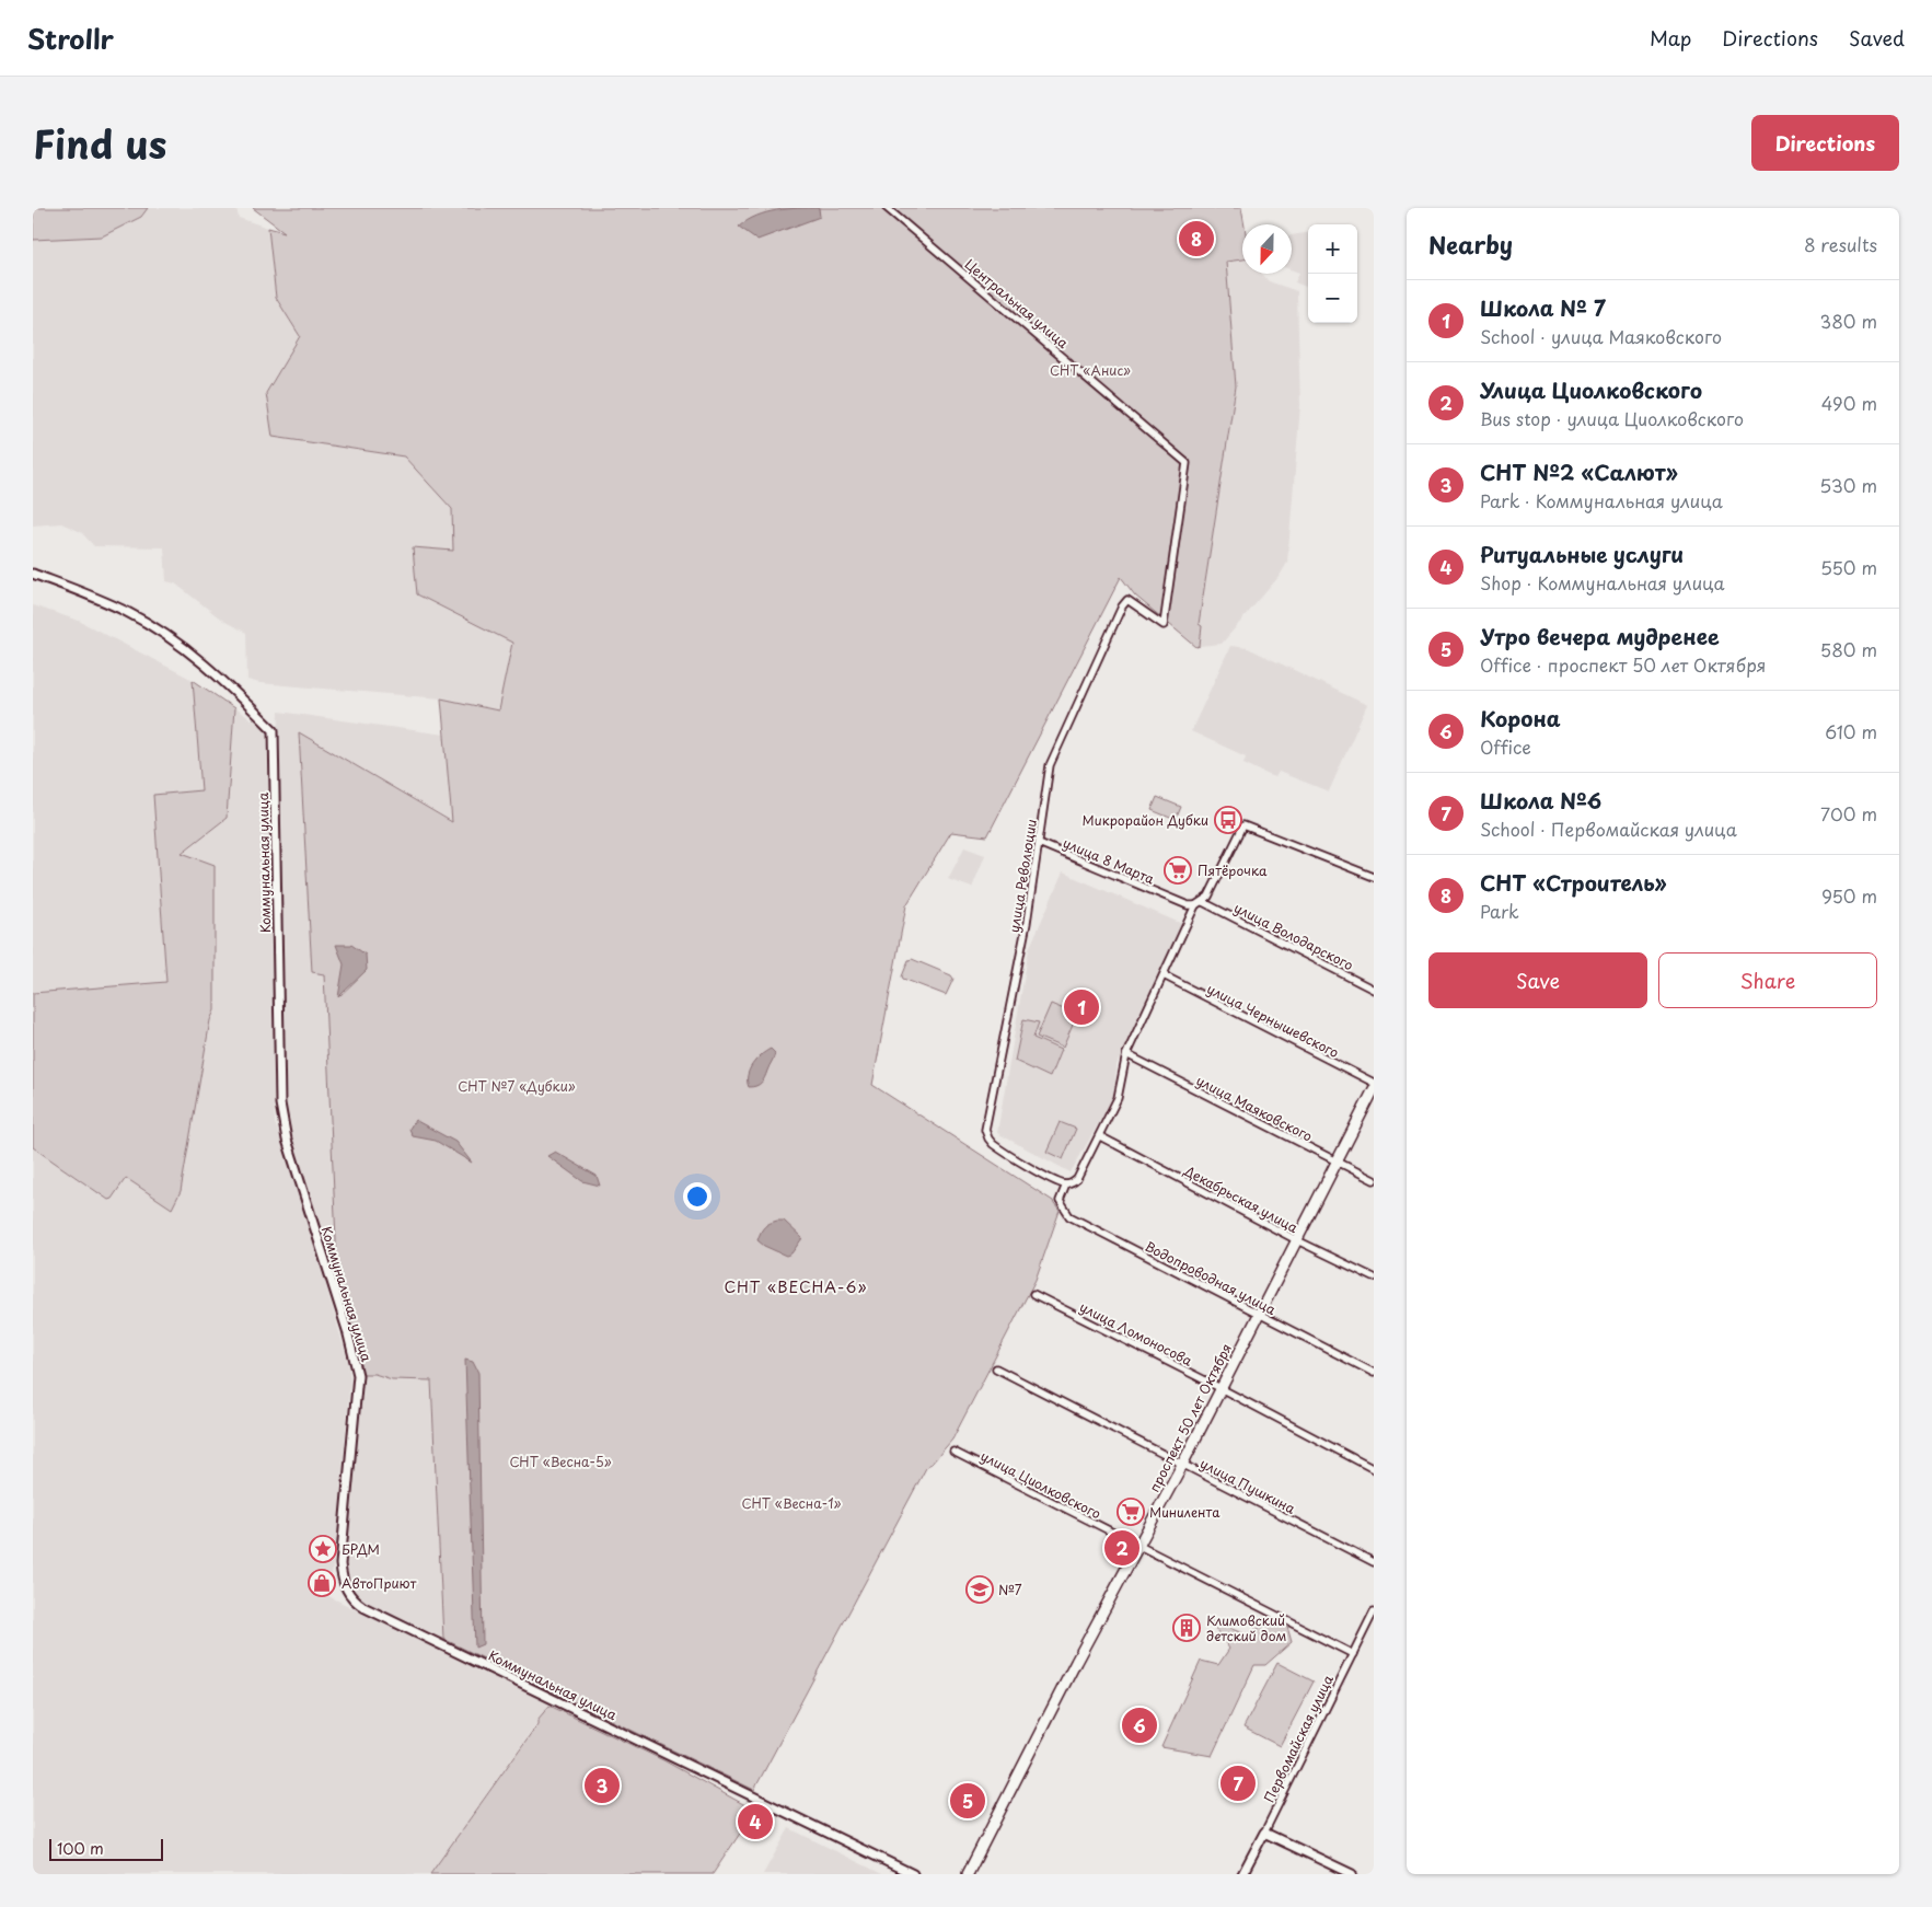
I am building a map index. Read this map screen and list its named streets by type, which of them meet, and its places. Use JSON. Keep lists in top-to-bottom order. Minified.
{"streets":{"main road":["проспект 50 лет Октября"],"street":["Центральная улица","улица 8 Марта","Коммунальная улица","улица Революции","улица Володарского","улица Чернышевского","улица Маяковского","Декабрьская улица","Водопроводная улица","улица Ломоносова","улица Циолковского","улица Пушкина","Первомайская улица"]},"crossings":[["Центральная улица","улица Революции"],["улица 8 Марта","улица Революции"],["улица Революции","Водопроводная улица"],["улица Маяковского","проспект 50 лет Октября"],["Декабрьская улица","проспект 50 лет Октября"],["Водопроводная улица","проспект 50 лет Октября"],["улица Ломоносова","проспект 50 лет Октября"],["проспект 50 лет Октября","улица Циолковского"],["проспект 50 лет Октября","улица Пушкина"],["улица Циолковского","Первомайская улица"]],"districts":["СНТ «ВЕСНА-6»"],"parks":["СНТ «Анис»","СНТ №7 «Дубки»","СНТ «Весна-5»","СНТ «Весна-1»"],"places":{"bus stop":["Микрорайон Дубки"],"supermarket":["Пятёрочка","Минилента"],"place":["БРДМ"],"shop":["АвтоПриют"],"school or university":["№7"],"building":["Климовский детский дом"]},"scale_bar":"100 m","north":"bottom","page":{"header":"Strollr","nav":["Map","Directions","Saved"],"title":"Find us","buttons":["Directions",["Save","Share"]],"heading":["Nearby","8 results"],"pins":["8","1","2","6","7","3","5","4"],"map_buttons":["+","−"],"list":[{"mark":"1","name":"Школа № 7","note":"School · улица Маяковского","value":"380 m"},{"mark":"2","name":"Улица Циолковского","note":"Bus stop · улица Циолковского","value":"490 m"},{"mark":"3","name":"СНТ №2 «Салют»","note":"Park · Коммунальная улица","value":"530 m"},{"mark":"4","name":"Ритуальные услуги","note":"Shop · Коммунальная улица","value":"550 m"},{"mark":"5","name":"Утро вечера мудренее","note":"Office · проспект 50 лет Октября","value":"580 m"},{"mark":"6","name":"Корона","note":"Office","value":"610 m"},{"mark":"7","name":"Школа №6","note":"School · Первомайская улица","value":"700 m"},{"mark":"8","name":"СНТ «Строитель»","note":"Park","value":"950 m"}],"scale":"100 m"}}
